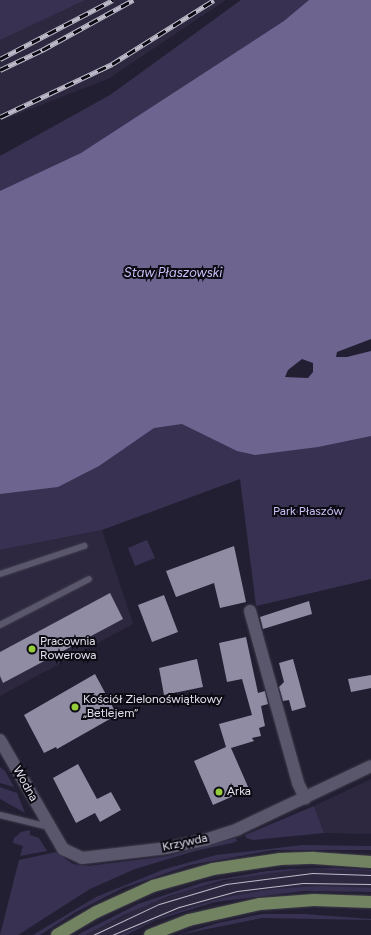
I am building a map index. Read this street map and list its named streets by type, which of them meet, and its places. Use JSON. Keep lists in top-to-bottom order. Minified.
{"streets":{"street":["Wodna","Krzywda"]},"crossings":[["Wodna","Krzywda"]],"water":["Staw Płaszowski"],"parks":["Park Płaszów"],"places":["Pracownia Rowerowa","Kościół Zielonoświątkowy „Betlejem”","Arka"]}
